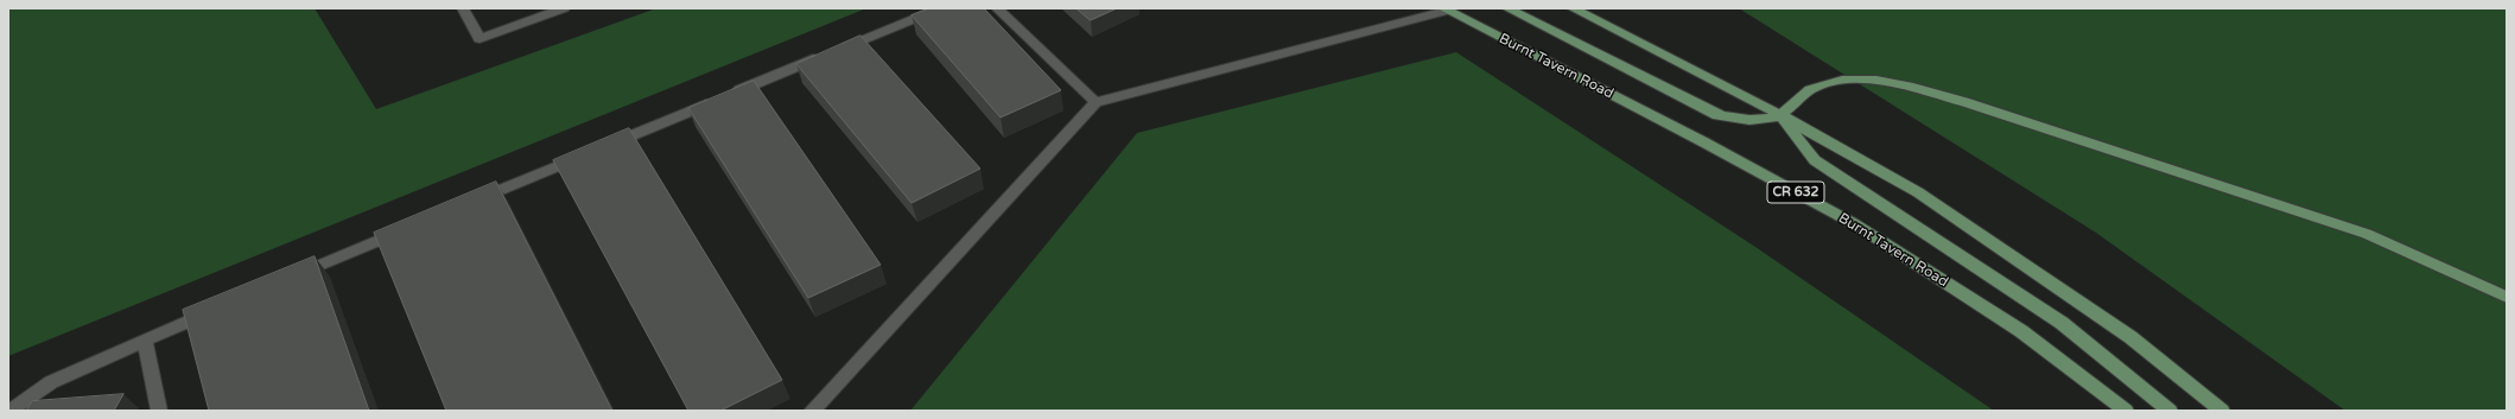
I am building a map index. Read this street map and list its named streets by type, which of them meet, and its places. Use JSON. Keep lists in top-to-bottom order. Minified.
{"streets":{"main road":["Burnt Tavern Road","CR 632"]}}
